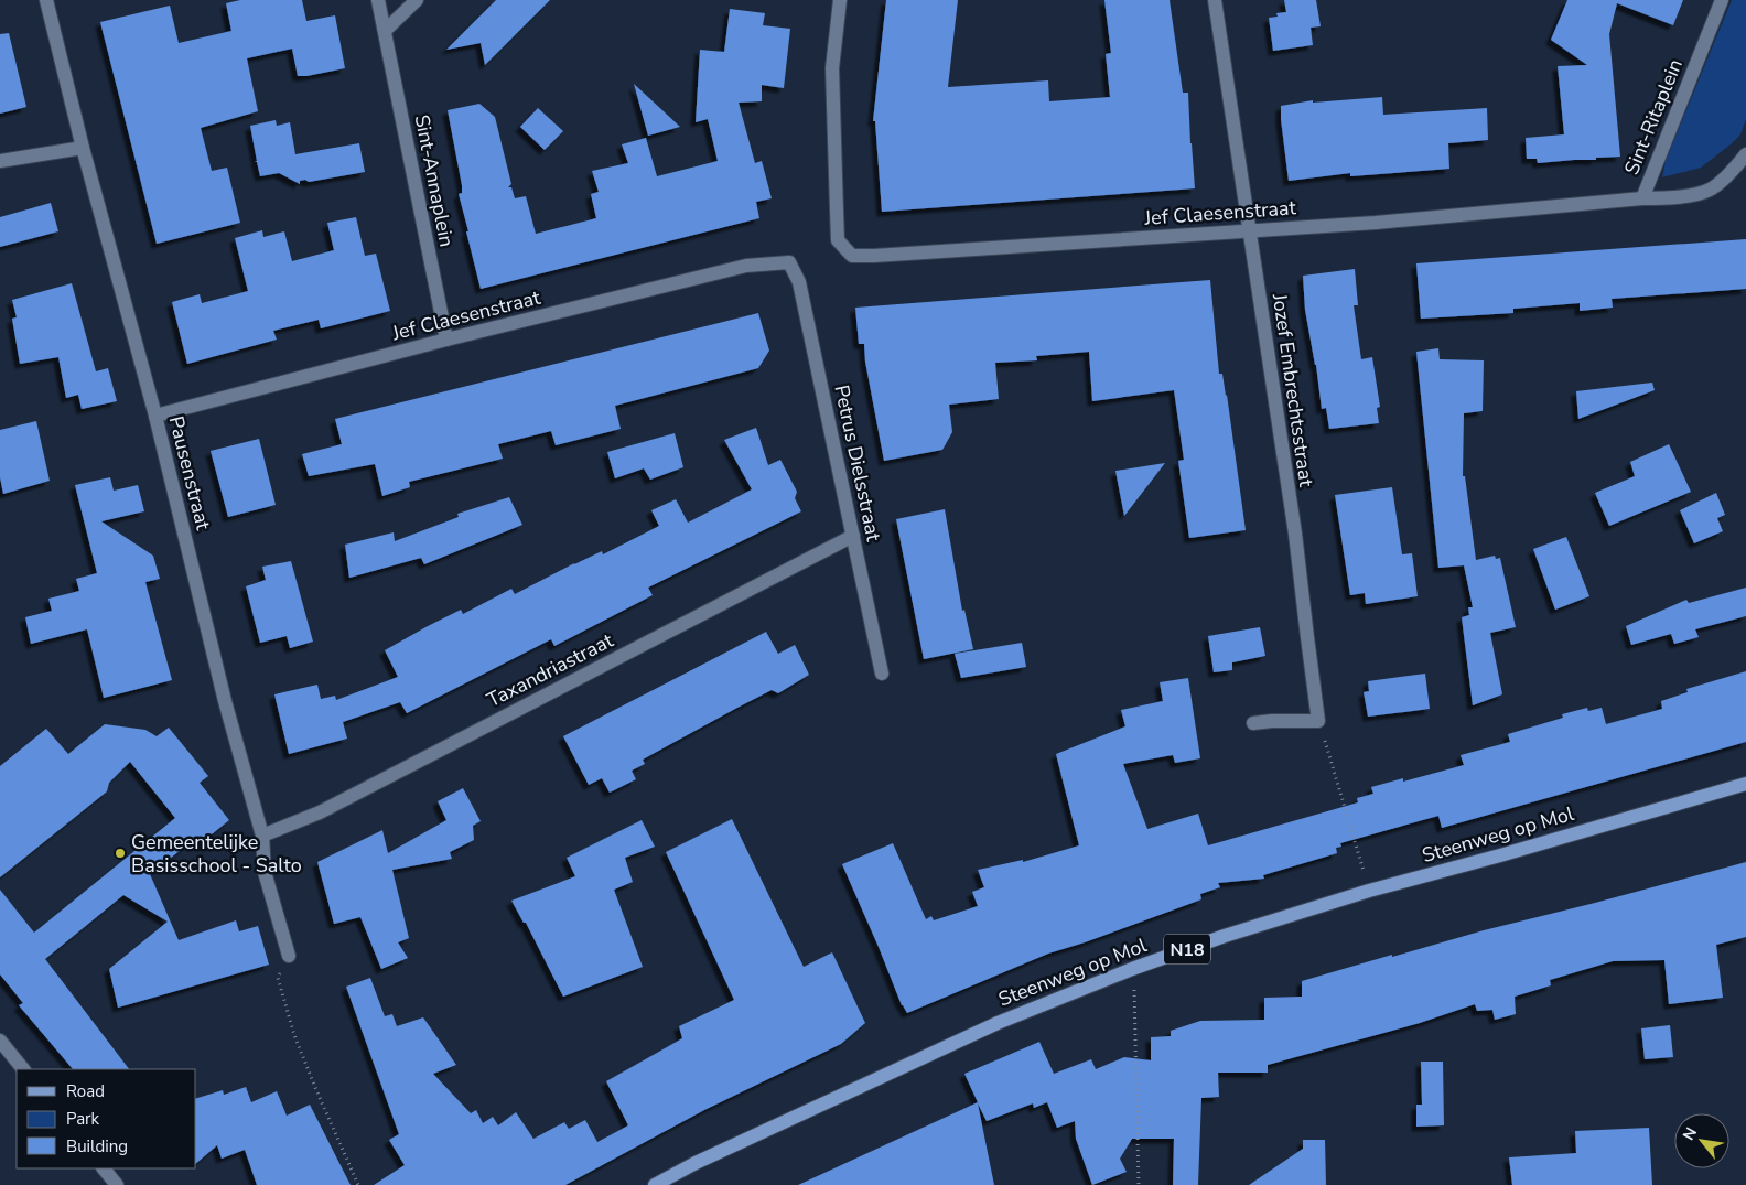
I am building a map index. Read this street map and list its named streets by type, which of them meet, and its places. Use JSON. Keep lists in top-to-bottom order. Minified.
{"streets":{"main road":["Steenweg op Mol","N18"],"street":["Sint-Ritaplein","Sint-Annaplein","Jef Claesenstraat","Jozef Embrechtsstraat","Petrus Dielsstraat","Pausenstraat","Taxandriastraat"]},"crossings":[["Sint-Ritaplein","Jef Claesenstraat"],["Sint-Annaplein","Jef Claesenstraat"],["Jef Claesenstraat","Jozef Embrechtsstraat"],["Jef Claesenstraat","Petrus Dielsstraat"],["Jef Claesenstraat","Pausenstraat"],["Petrus Dielsstraat","Taxandriastraat"],["Pausenstraat","Taxandriastraat"]],"places":["Gemeentelijke Basisschool - Salto"],"legend":["Road","Park","Building"],"north":"top left"}
